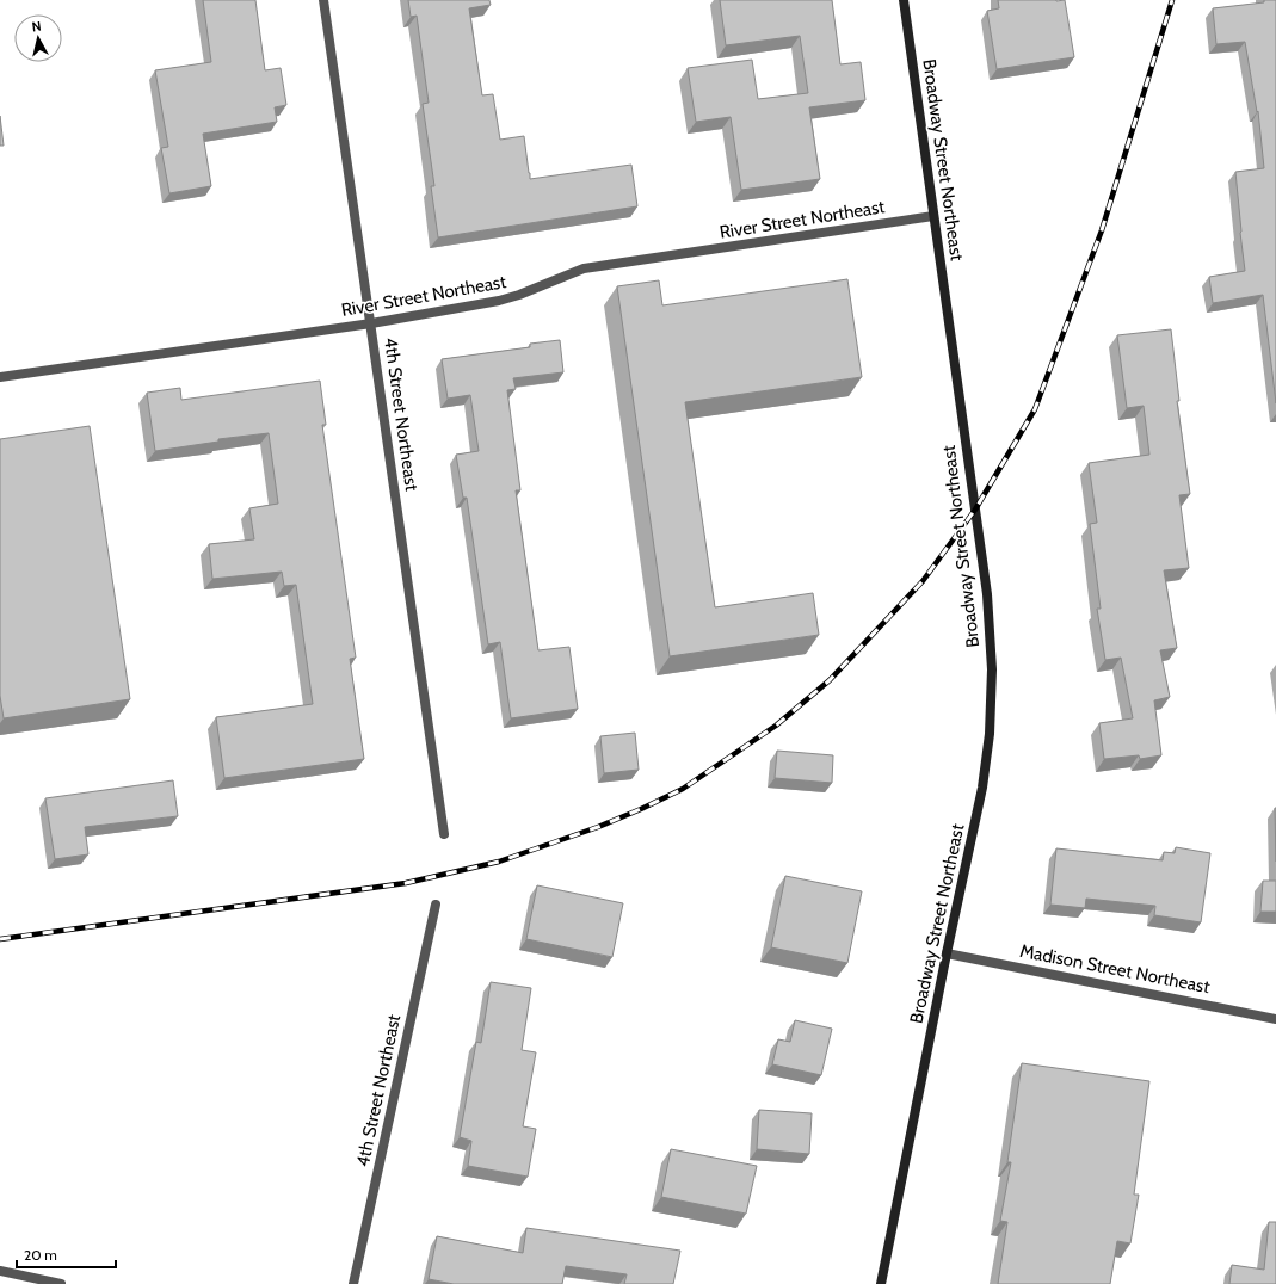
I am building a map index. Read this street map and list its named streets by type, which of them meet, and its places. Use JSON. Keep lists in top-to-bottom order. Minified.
{"streets":{"main road":["Broadway Street Northeast"],"street":["River Street Northeast","4th Street Northeast","Madison Street Northeast"]},"crossings":[["Broadway Street Northeast","River Street Northeast"],["Broadway Street Northeast","Madison Street Northeast"],["River Street Northeast","4th Street Northeast"]],"scale_bar":"20 m","north":"top"}
